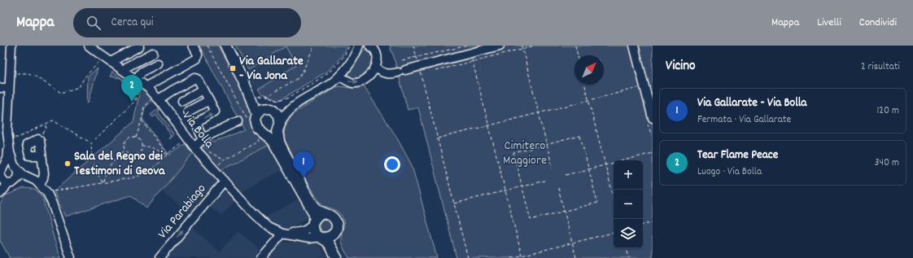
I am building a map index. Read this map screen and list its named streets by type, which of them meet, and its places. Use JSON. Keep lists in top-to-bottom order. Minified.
{"streets":{"street":["Via Bolla","Via Parabiago"]},"crossings":[["Via Bolla","Via Parabiago"]],"one_way":["Via Parabiago"],"parks":["Cimitero Maggiore"],"places":{"transit":["Via Gallarate - Via Jona"],"other":["Sala del Regno dei Testimoni di Geova"]},"north":"top right","page":{"header":"Mappa","search":"Cerca qui","nav":["Mappa","Livelli","Condividi"],"heading":["Vicino","2 risultati"],"pins":["2","1"],"list":[{"mark":"1","name":"Via Gallarate - Via Bolla","note":"Fermata · Via Gallarate","value":"120 m"},{"mark":"2","name":"Tear Flame Peace","note":"Luogo · Via Bolla","value":"340 m"}],"map_buttons":["+","−"]}}
